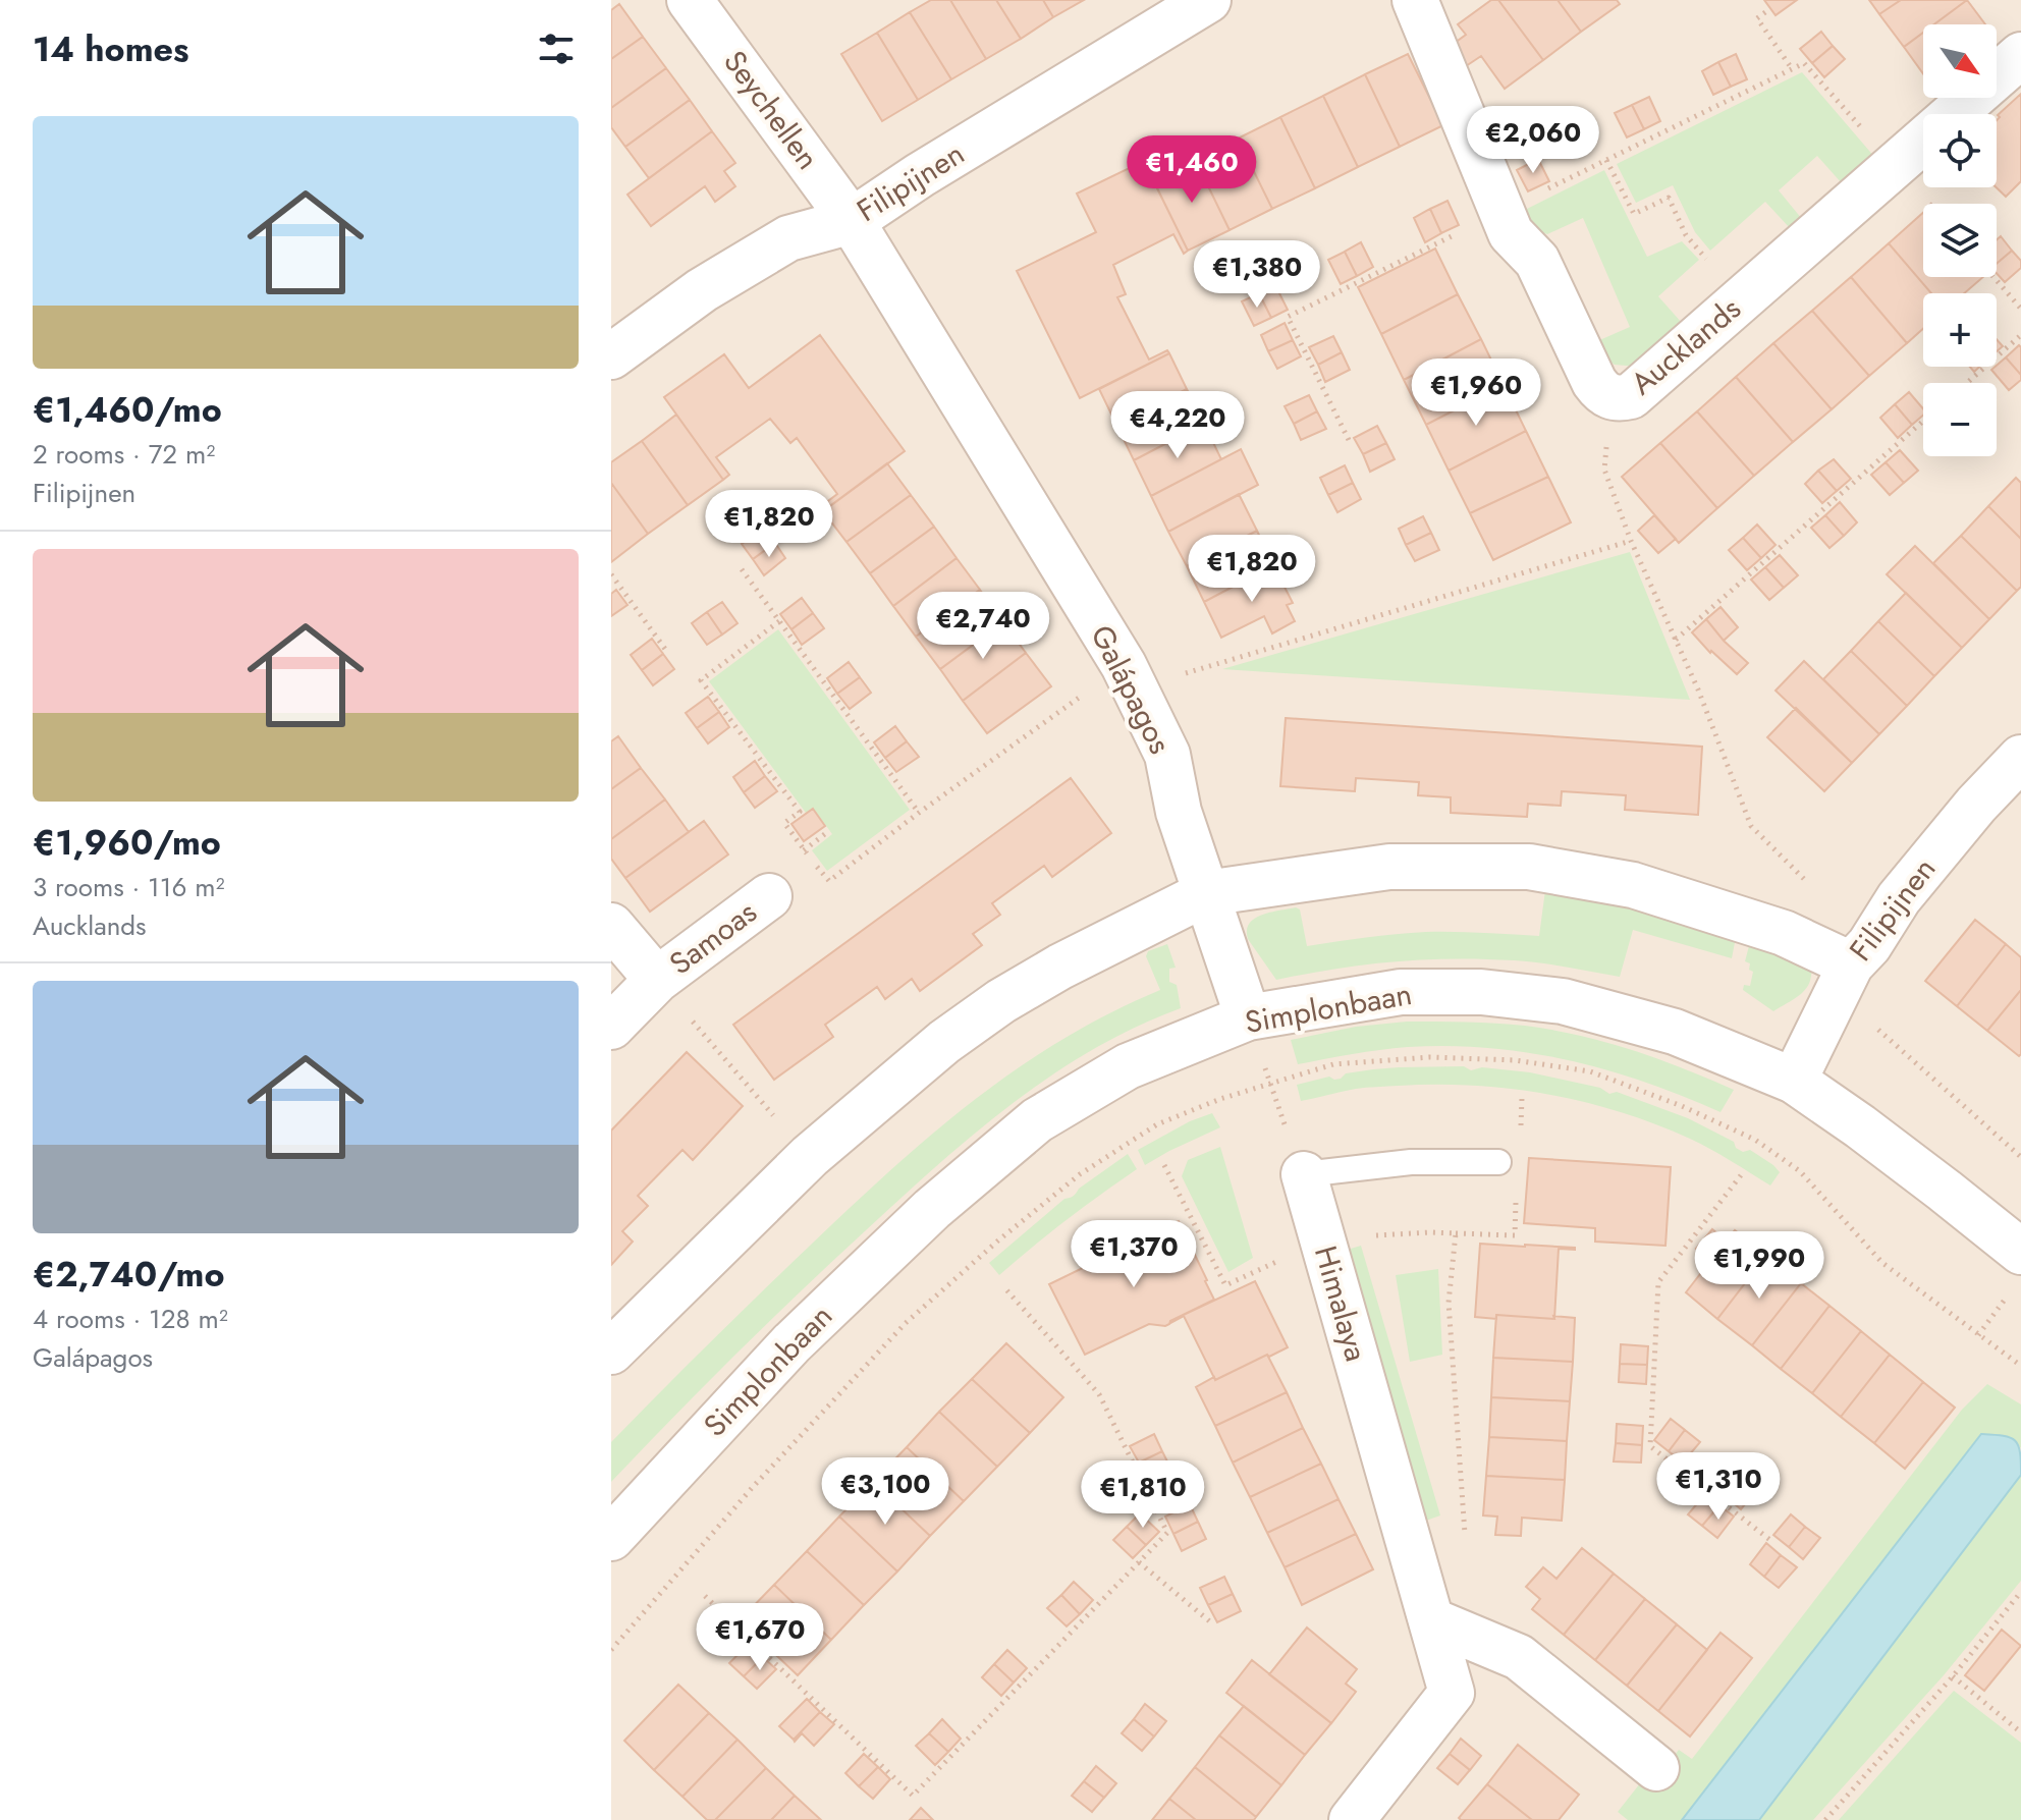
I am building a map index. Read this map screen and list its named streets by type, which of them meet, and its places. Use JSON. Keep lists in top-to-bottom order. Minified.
{"streets":{"street":["Seychellen","Filipijnen","Aucklands","Galápagos","Samoas","Simplonbaan","Himalaya"]},"crossings":[["Seychellen","Filipijnen"],["Seychellen","Galápagos"],["Filipijnen","Galápagos"],["Filipijnen","Simplonbaan"],["Galápagos","Simplonbaan"]],"north":"bottom right","page":{"heading":"14 homes","map_buttons":["+","−"],"list":[{"name":"€1,460/mo","note":"2 rooms · 72 m² · Filipijnen"},{"name":"€1,960/mo","note":"3 rooms · 116 m² · Aucklands"},{"name":"€2,740/mo","note":"4 rooms · 128 m² · Galápagos"}],"price":["€2,060","€1,460","€1,380","€1,960","€4,220","€1,820","€1,820","€2,740","€1,370","€1,990","€1,310","€3,100","€1,810","€1,670"]}}
